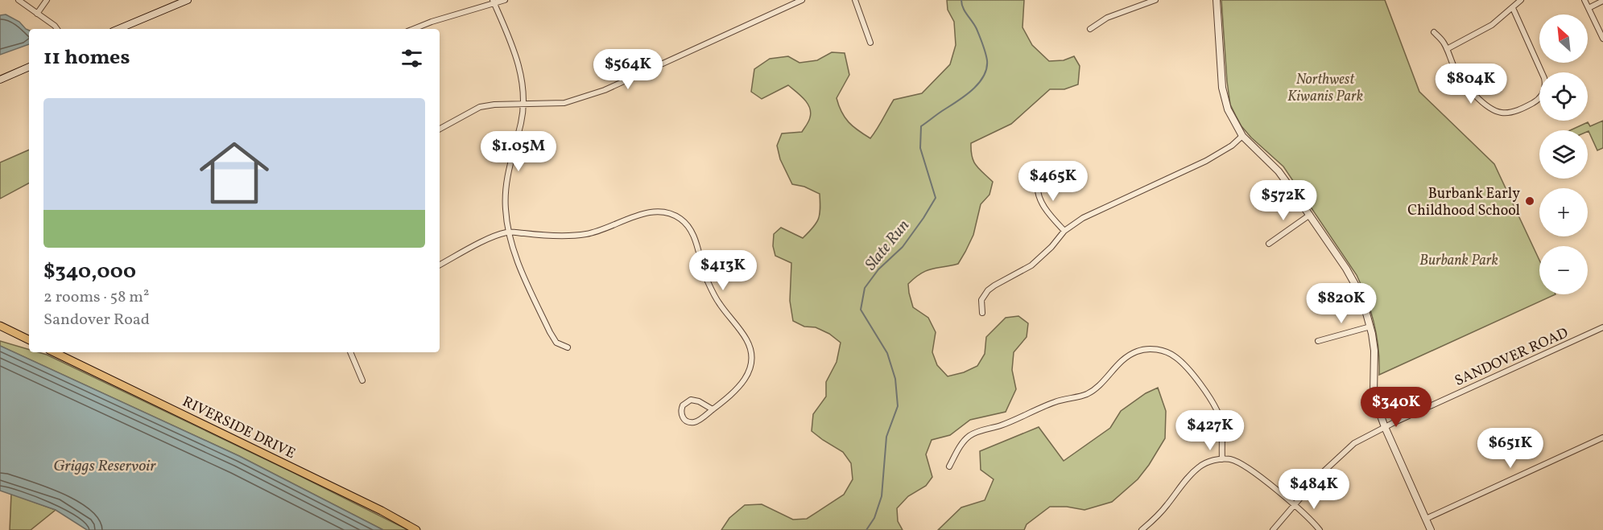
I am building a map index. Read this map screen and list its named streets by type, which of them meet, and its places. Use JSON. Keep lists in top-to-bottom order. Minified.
{"streets":{"main road":["RIVERSIDE DRIVE"],"street":["SANDOVER ROAD"]},"water":["Slate Run","Griggs Reservoir"],"parks":["Northwest Kiwanis Park","Burbank Park"],"places":["Burbank Early Childhood School"],"north":"top left","page":{"map_buttons":["+","−"],"heading":"11 homes","price":["$564K","$804K","$1.05M","$465K","$572K","$413K","$820K","$340K","$427K","$651K","$484K"],"list":[{"name":"$340,000","note":"2 rooms · 58 m² · Sandover Road"}]}}
